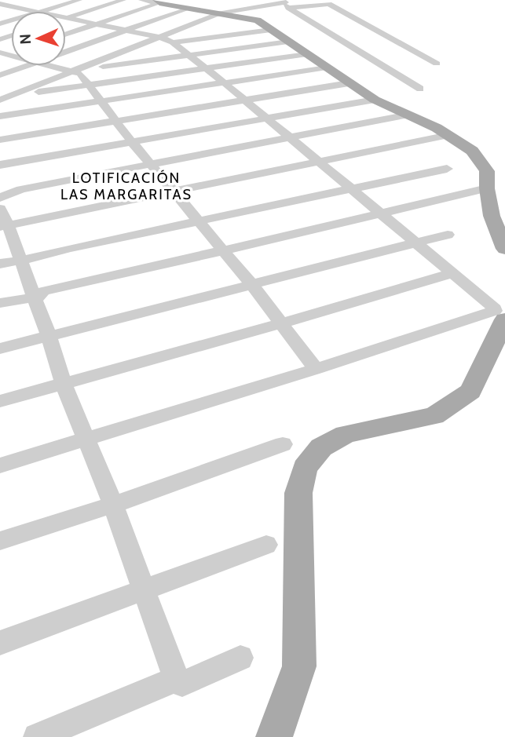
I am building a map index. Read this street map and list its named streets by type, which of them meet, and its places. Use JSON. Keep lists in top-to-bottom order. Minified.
{"districts":["LOTIFICACIÓN LAS MARGARITAS"],"north":"left"}
